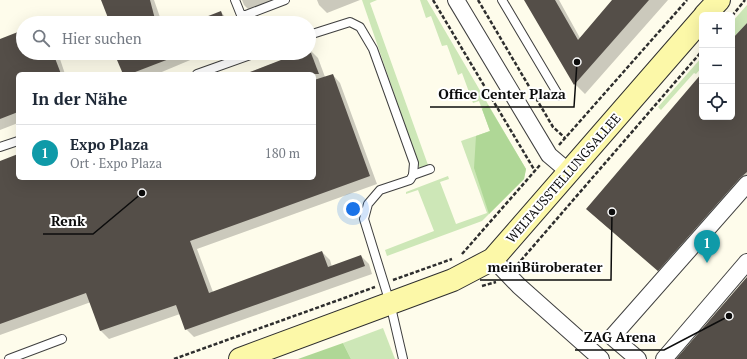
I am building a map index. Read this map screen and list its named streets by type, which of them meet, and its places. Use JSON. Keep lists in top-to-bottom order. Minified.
{"streets":{"main road":["WELTAUSSTELLUNGSALLEE"]},"places":["Office Center Plaza","Renk","meinBüroberater","ZAG Arena"],"page":{"map_buttons":["+","−"],"search":"Hier suchen","heading":"In der Nähe","list":[{"mark":"1","name":"Expo Plaza","note":"Ort · Expo Plaza","value":"180 m"}],"pins":"1"}}
